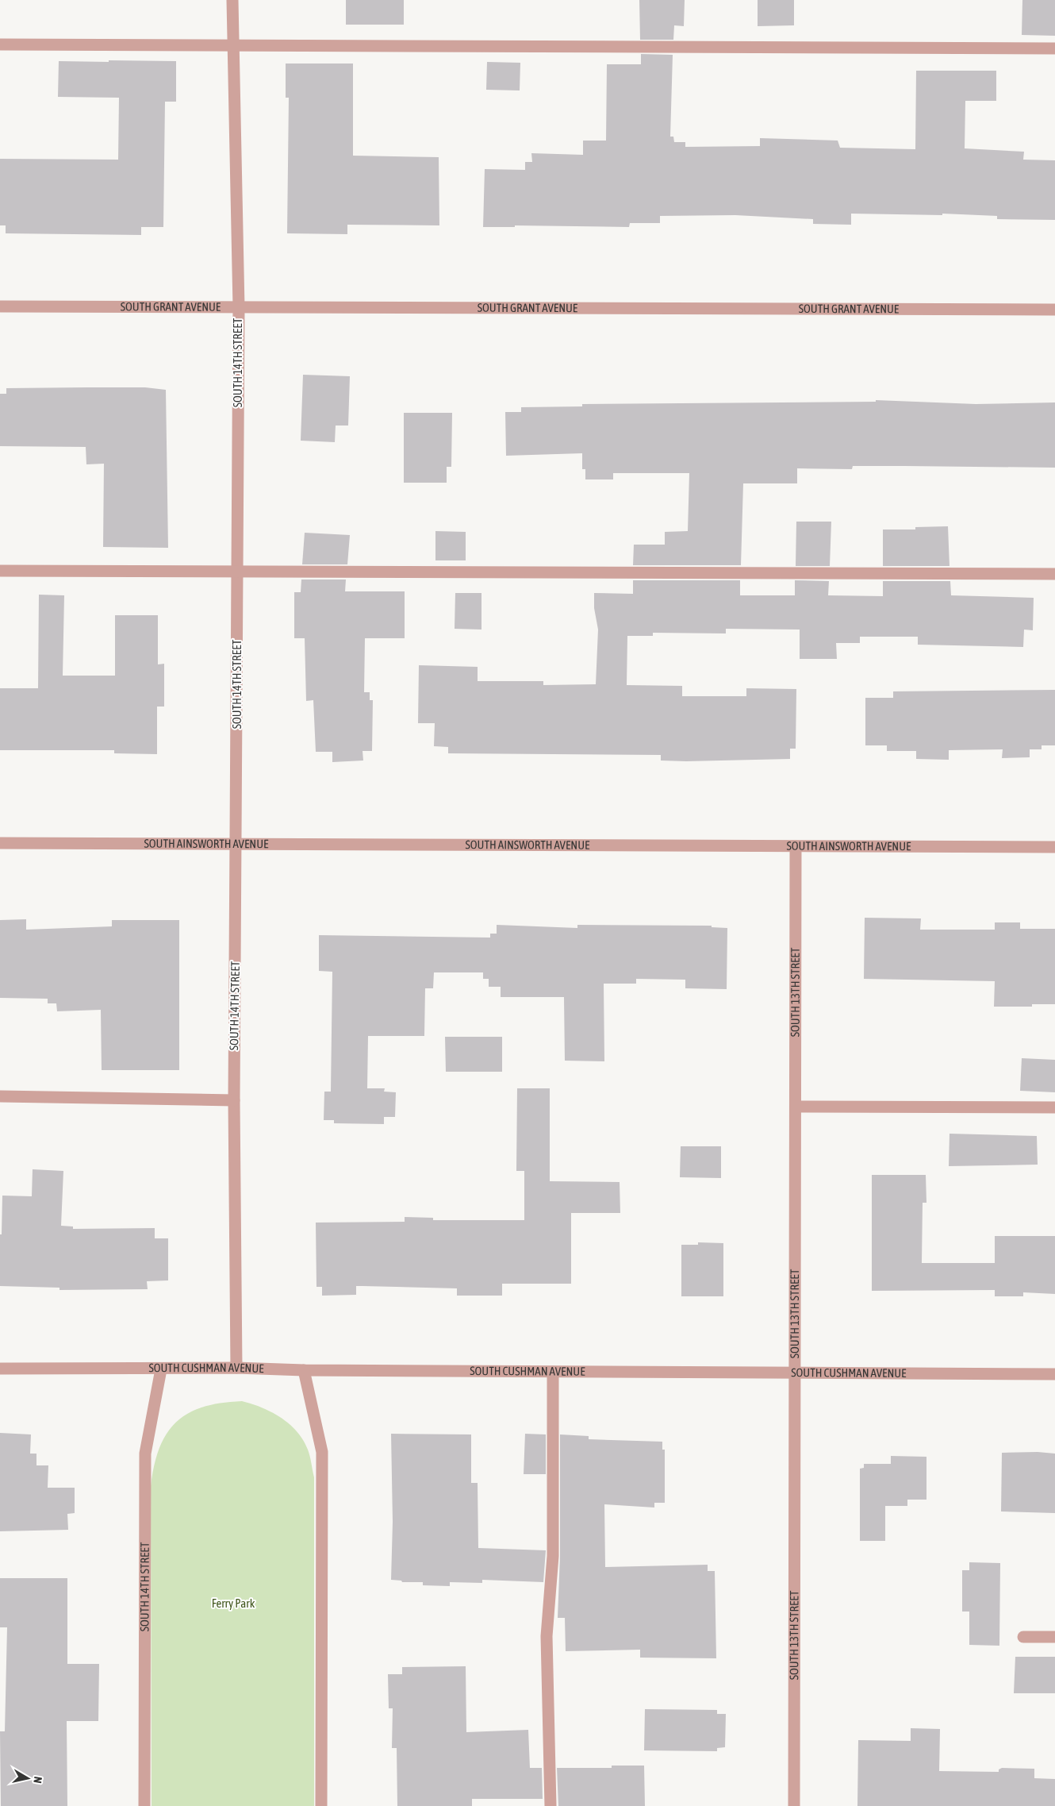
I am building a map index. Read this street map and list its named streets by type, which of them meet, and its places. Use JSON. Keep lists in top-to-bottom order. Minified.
{"streets":{"street":["SOUTH GRANT AVENUE","SOUTH 14TH STREET","SOUTH AINSWORTH AVENUE","SOUTH 13TH STREET","SOUTH CUSHMAN AVENUE"]},"crossings":[["SOUTH GRANT AVENUE","SOUTH 14TH STREET"],["SOUTH 14TH STREET","SOUTH AINSWORTH AVENUE"],["SOUTH 14TH STREET","SOUTH CUSHMAN AVENUE"],["SOUTH AINSWORTH AVENUE","SOUTH 13TH STREET"],["SOUTH 13TH STREET","SOUTH CUSHMAN AVENUE"]],"parks":["Ferry Park"],"north":"right"}
